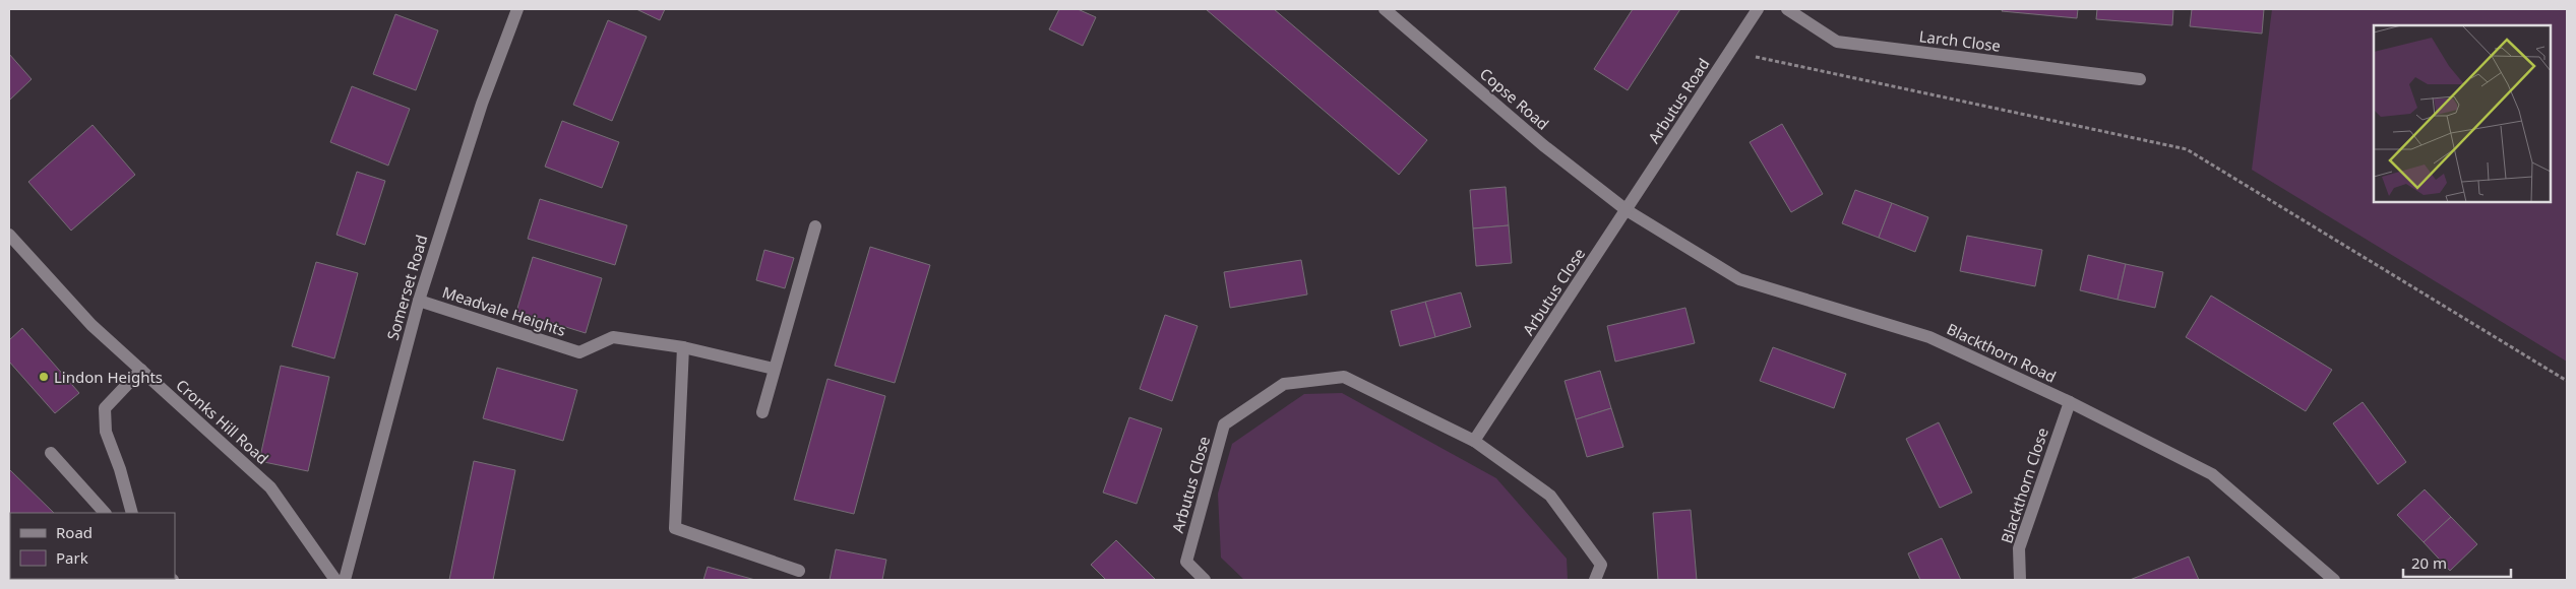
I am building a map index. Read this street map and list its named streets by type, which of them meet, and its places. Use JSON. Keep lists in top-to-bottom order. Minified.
{"streets":{"street":["Larch Close","Copse Road","Arbutus Road","Somerset Road","Arbutus Close","Meadvale Heights","Blackthorn Road","Cronks Hill Road","Blackthorn Close"]},"crossings":[["Copse Road","Arbutus Road"],["Copse Road","Arbutus Close"],["Copse Road","Blackthorn Road"],["Arbutus Road","Arbutus Close"],["Arbutus Road","Blackthorn Road"],["Somerset Road","Meadvale Heights"],["Arbutus Close","Blackthorn Road"],["Blackthorn Road","Blackthorn Close"]],"places":["Lindon Heights"],"legend":["Road","Park"],"scale_bar":"20 m"}
